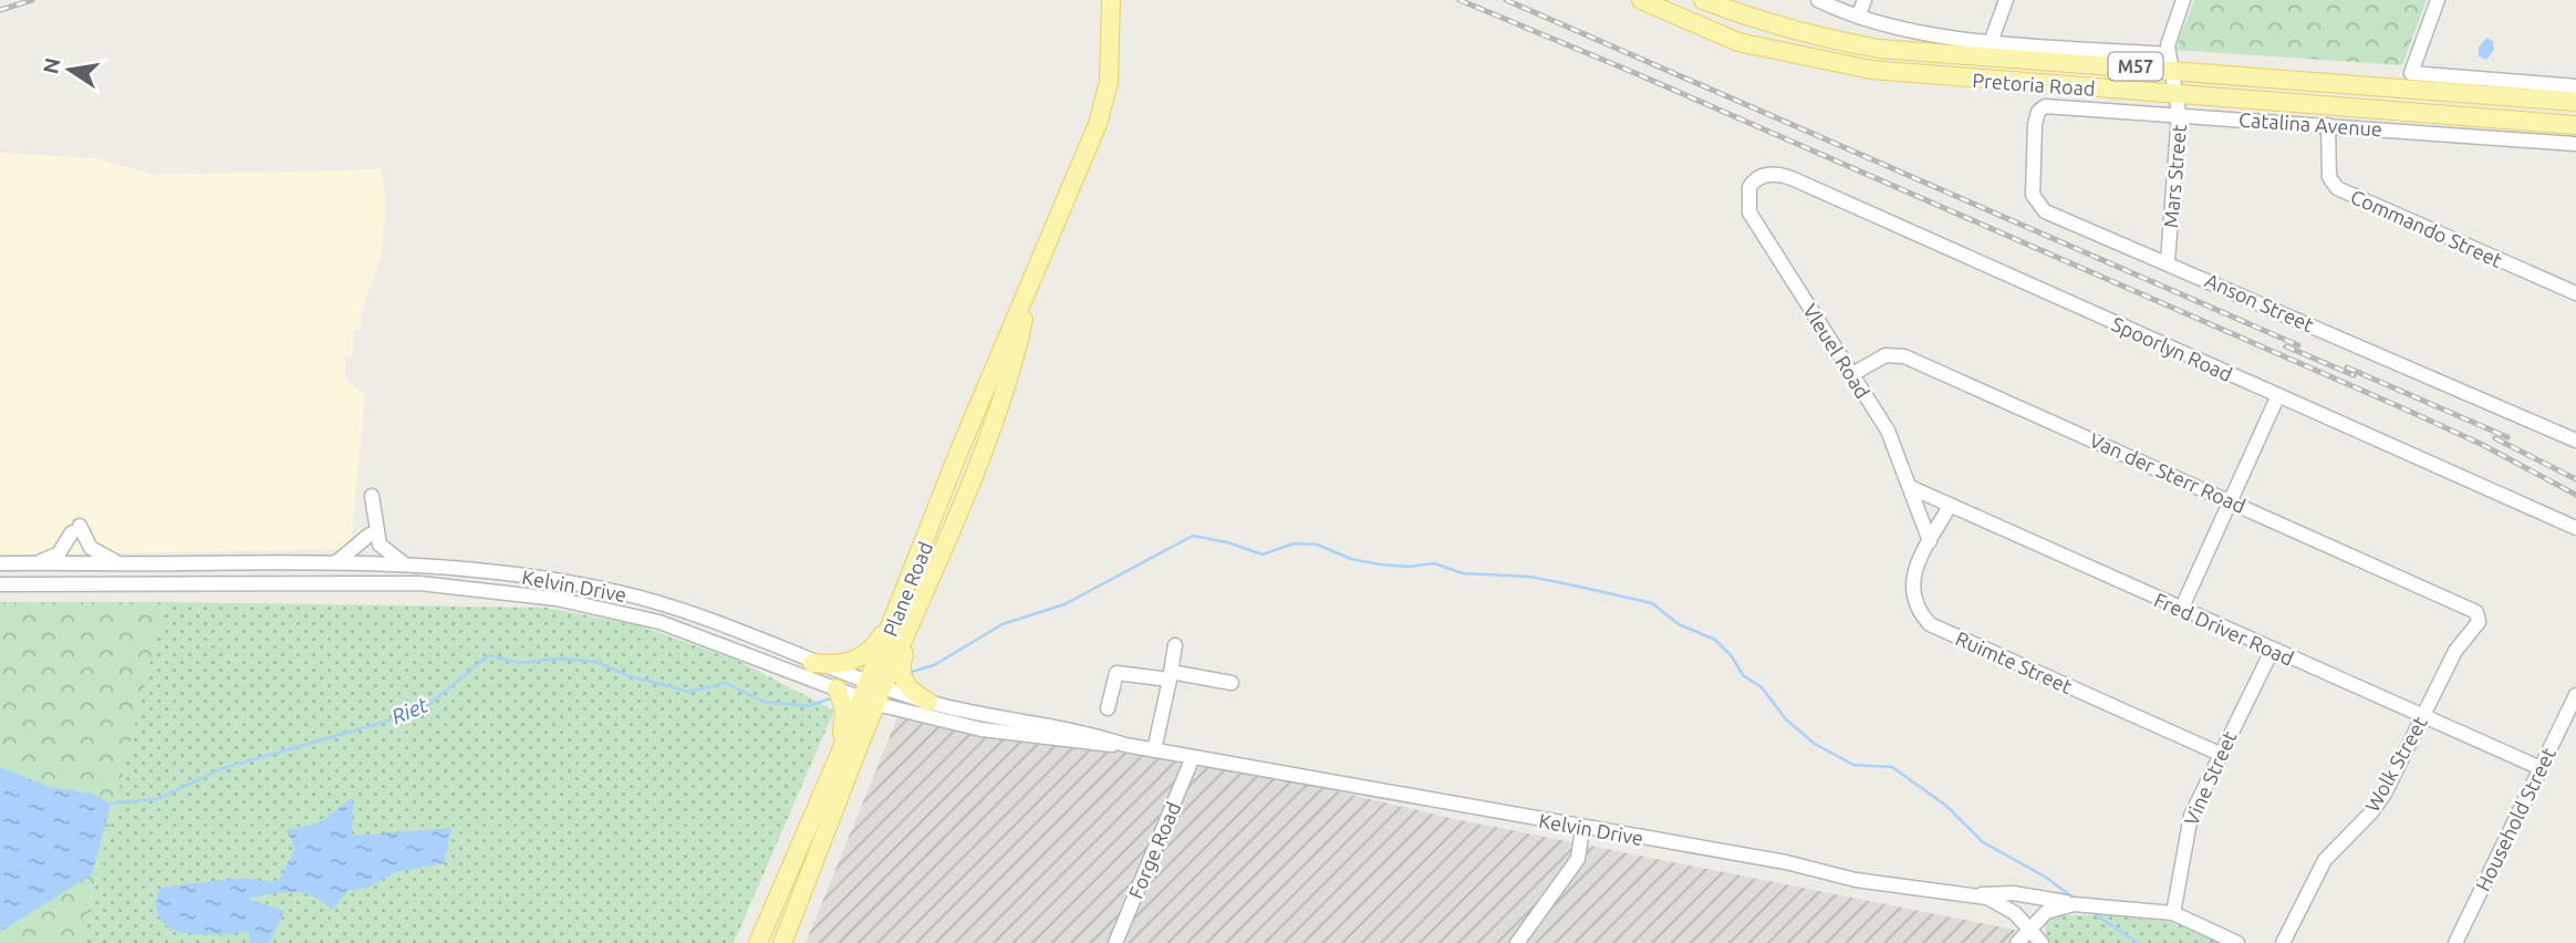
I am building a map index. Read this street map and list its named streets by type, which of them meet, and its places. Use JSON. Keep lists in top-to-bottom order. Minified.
{"streets":{"main road":["M57","Pretoria Road","Plane Road"],"street":["Catalina Avenue","Mars Street","Commando Street","Anson Street","Spoorlyn Road","Vleuel Road","Van der Sterr Road","Kelvin Drive","Fred Driver Road","Ruimte Street","Wolk Street","Vine Street","Household Street","Forge Road"]},"crossings":[["Pretoria Road","Mars Street"],["Catalina Avenue","Mars Street"],["Catalina Avenue","Commando Street"],["Catalina Avenue","Anson Street"],["Mars Street","Anson Street"],["Spoorlyn Road","Vleuel Road"],["Vleuel Road","Van der Sterr Road"],["Vleuel Road","Fred Driver Road"],["Vleuel Road","Ruimte Street"],["Van der Sterr Road","Wolk Street"],["Kelvin Drive","Plane Road"],["Kelvin Drive","Forge Road"],["Fred Driver Road","Ruimte Street"],["Fred Driver Road","Wolk Street"],["Fred Driver Road","Vine Street"],["Fred Driver Road","Household Street"],["Ruimte Street","Vine Street"]],"water":["Riet"],"north":"left"}
